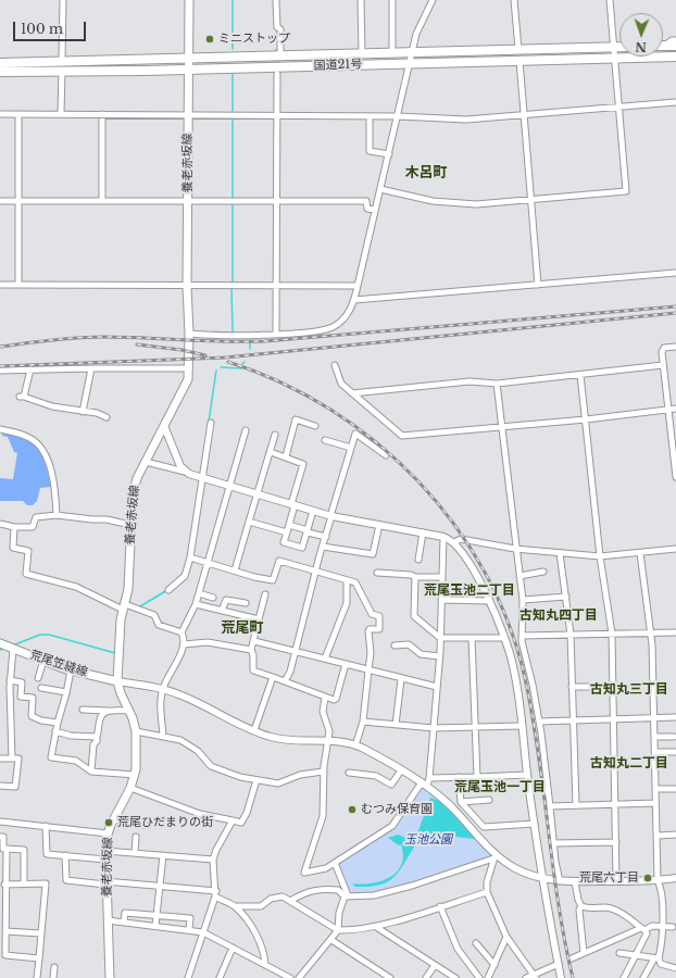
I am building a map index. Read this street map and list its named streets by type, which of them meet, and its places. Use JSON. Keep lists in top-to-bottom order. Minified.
{"streets":{"highway":["国道21号"],"main road":["養老赤坂線","荒尾笠縫線"]},"crossings":[["国道21号","養老赤坂線"],["養老赤坂線","荒尾笠縫線"]],"districts":["木呂町","荒尾玉池二丁目","古知丸四丁目","荒尾町","古知丸三丁目","古知丸二丁目","荒尾玉池一丁目"],"parks":["玉池公園"],"places":["ミニストップ","むつみ保育園","荒尾ひだまりの街","荒尾六丁目"],"scale_bar":"100 m","north":"bottom"}
